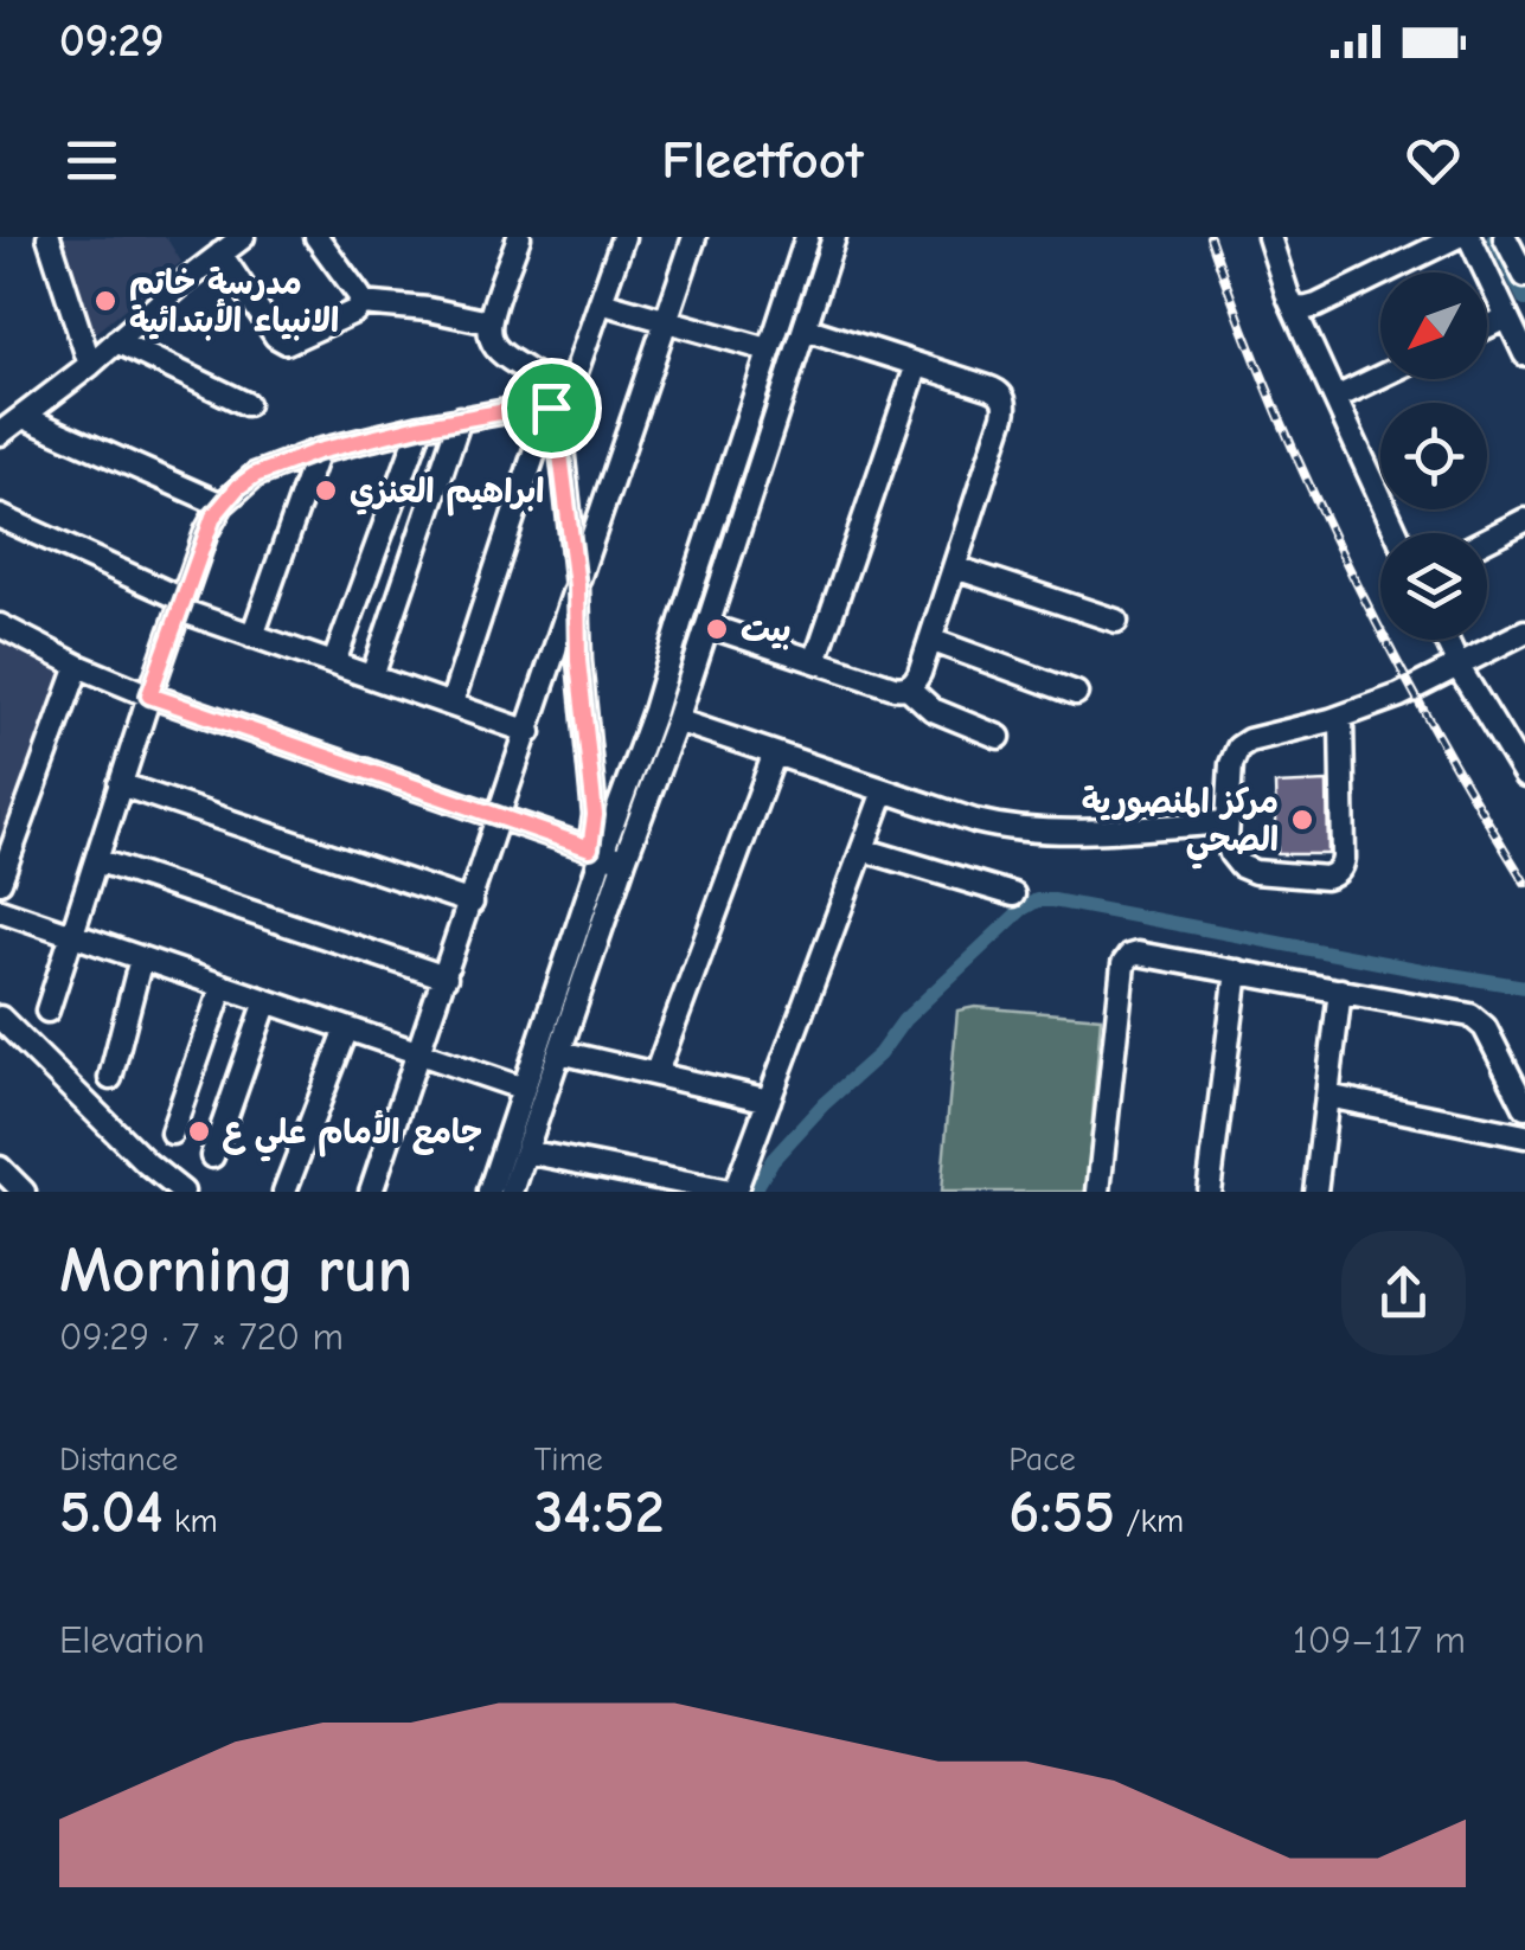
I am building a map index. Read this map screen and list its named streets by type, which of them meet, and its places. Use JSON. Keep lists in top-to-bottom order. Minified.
{"places":["مدرسة خاتم الانبياء الأبتدائية","ابراهيم العنزي","بيت","مركز المنصورية الصحي","جامع الأمام علي ع"],"north":"bottom left","page":{"status":"09:29","header":"Fleetfoot","heading":["Morning run","09:29 · 7 × 720 m"],"stats":[["Distance","5.04 km"],["Time","34:52"],["Pace","6:55 /km"]],"chart":["Elevation","109–117 m"]}}
